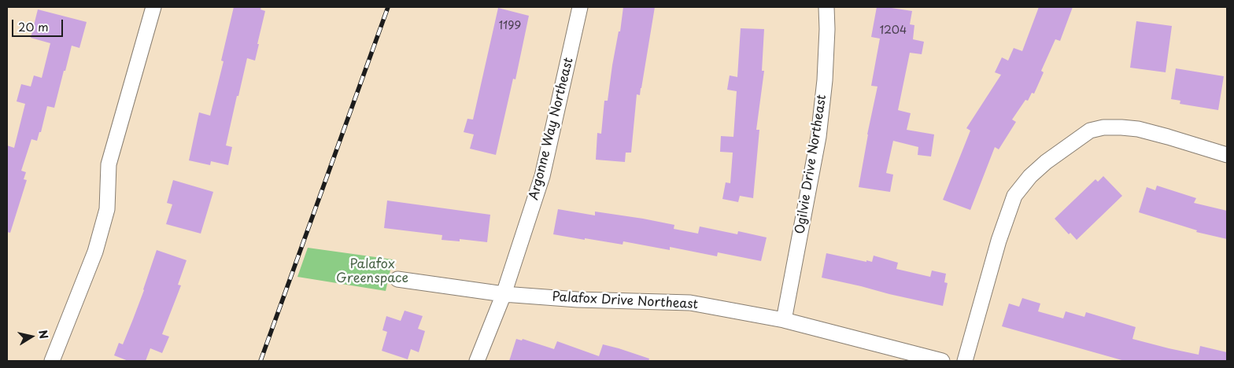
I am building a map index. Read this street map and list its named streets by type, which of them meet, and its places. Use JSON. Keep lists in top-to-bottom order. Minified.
{"streets":{"street":["Argonne Way Northeast","Ogilvie Drive Northeast","Palafox Drive Northeast"]},"crossings":[["Argonne Way Northeast","Palafox Drive Northeast"],["Ogilvie Drive Northeast","Palafox Drive Northeast"]],"parks":["Palafox Greenspace"],"house_numbers":["1199","1204"],"scale_bar":"20 m","north":"right"}
